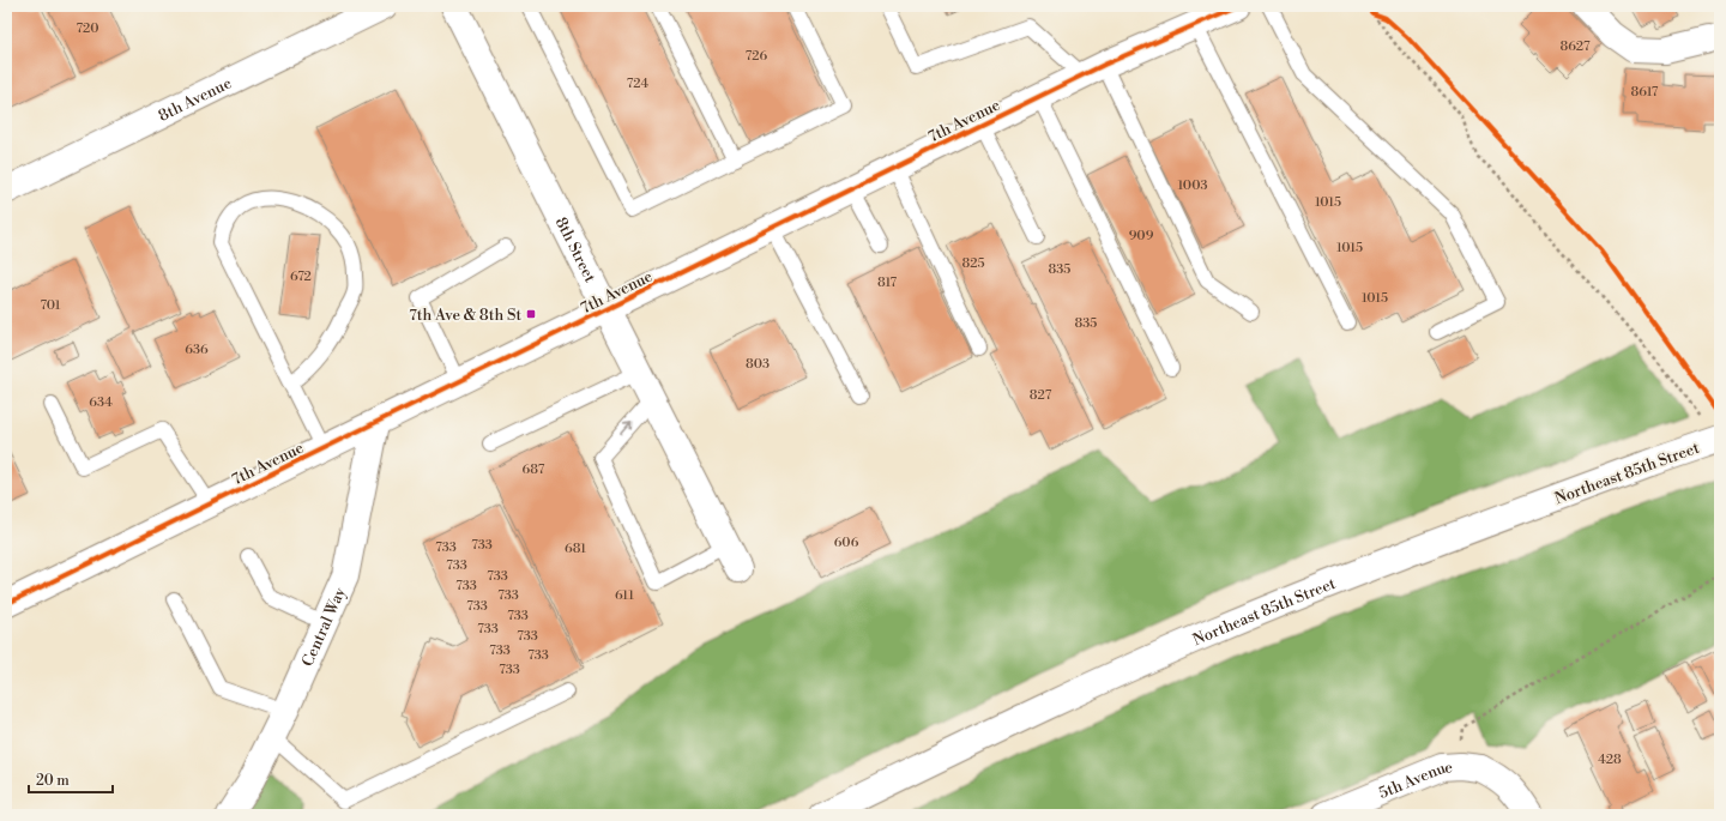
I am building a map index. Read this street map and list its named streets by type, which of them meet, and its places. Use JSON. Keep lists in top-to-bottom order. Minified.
{"streets":{"street":["8th Avenue","7th Avenue","8th Street","Northeast 85th Street","Central Way","5th Avenue"]},"crossings":[["7th Avenue","8th Street"],["7th Avenue","Central Way"]],"places":{"transit":["7th Ave & 8th St"]},"house_numbers":["720","8627","726","724","8617","1003","1015","909","1015","825","835","672","817","1015","701","835","636","803","827","634","687","606","733","733","681","733","733","733","733","611","733","733","733","733","733","733","733","428"],"scale_bar":"20 m"}
